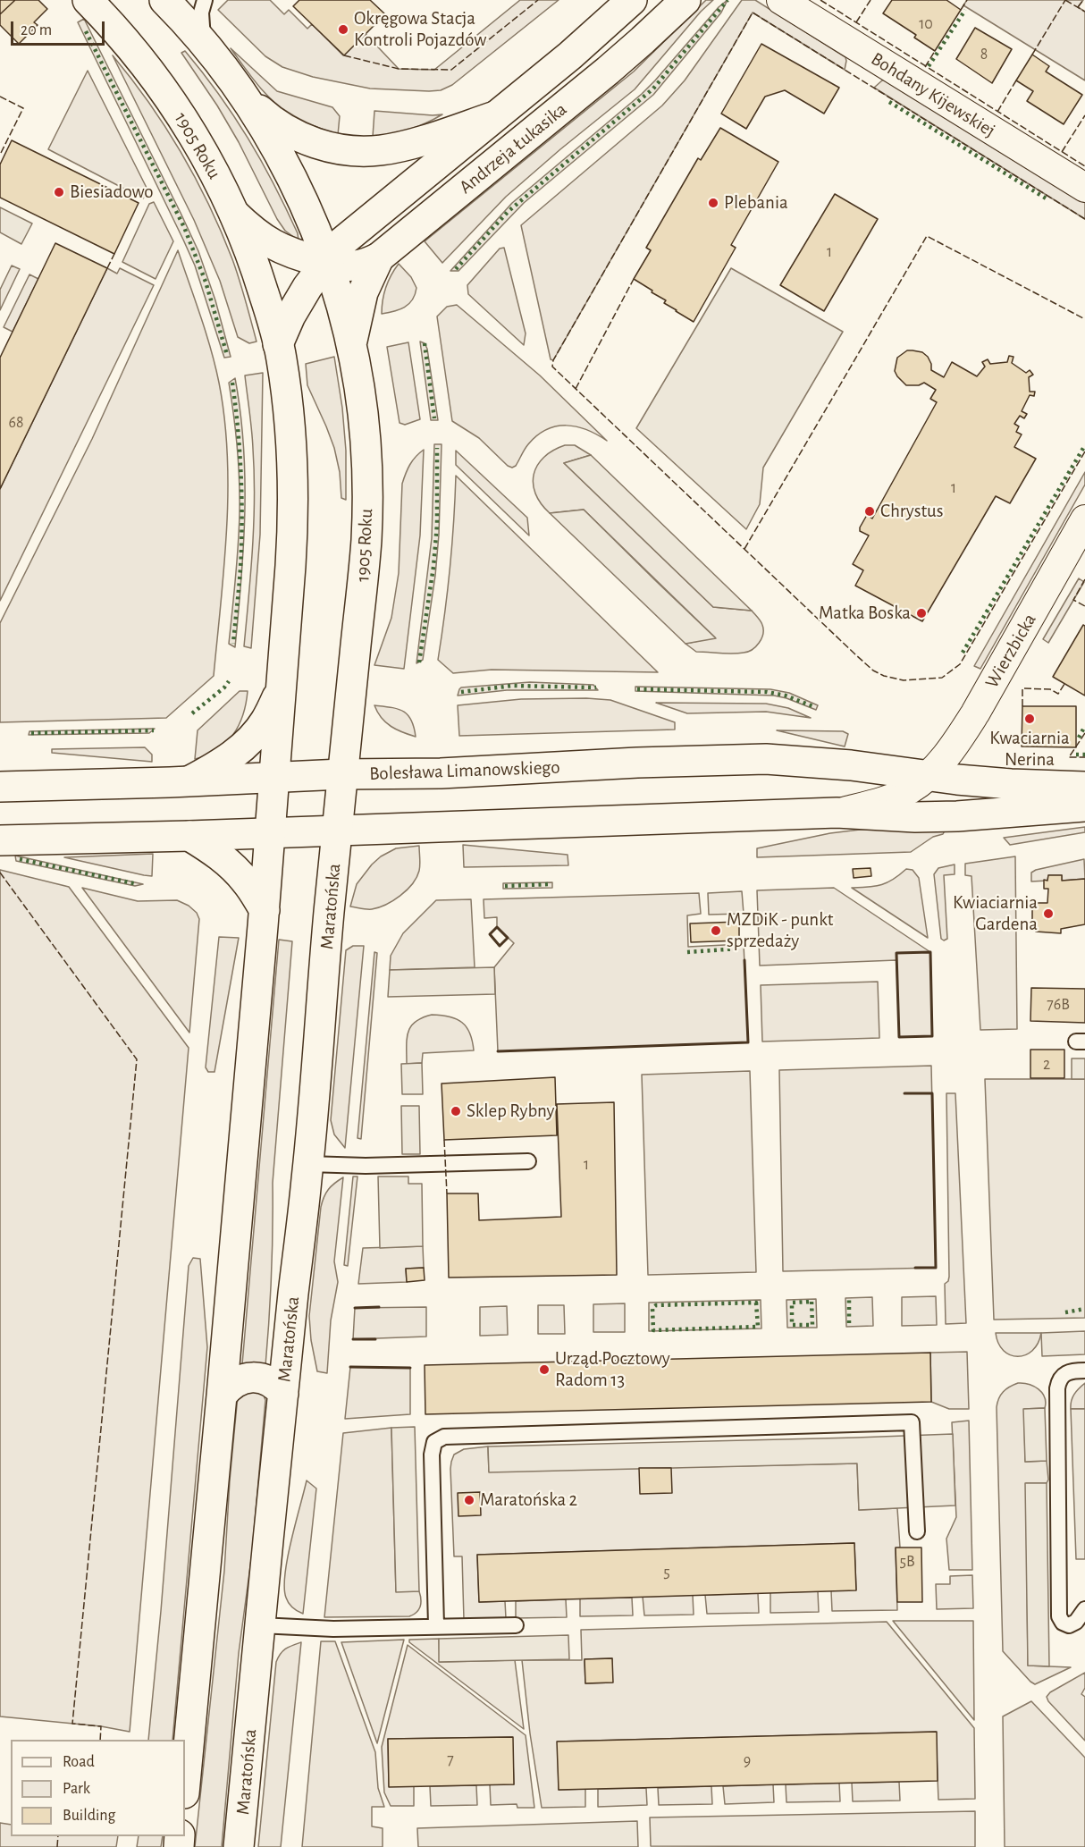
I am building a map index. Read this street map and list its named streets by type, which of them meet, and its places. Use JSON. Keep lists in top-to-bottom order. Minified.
{"streets":{"main road":["1905 Roku","Andrzeja Łukasika","Bolesława Limanowskiego","Maratońska"],"street":["Bohdany Kijewskiej","Wierzbicka"]},"crossings":[["1905 Roku","Andrzeja Łukasika"],["1905 Roku","Bolesława Limanowskiego"],["1905 Roku","Maratońska"],["Wierzbicka","Bolesława Limanowskiego"]],"places":["Okręgowa Stacja Kontroli Pojazdów","Biesiadowo","Plebania","Chrystus","Matka Boska","Kwaciarnia Nerina","Kwiaciarnia Gardena","MZDiK - punkt sprzedaży","Sklep Rybny","Urząd Pocztowy Radom 13","Maratońska 2"],"house_numbers":["10","8","1","68","1","76B","2","1","5B","5","7","9"],"legend":["Road","Park","Building"],"scale_bar":"20 m"}
